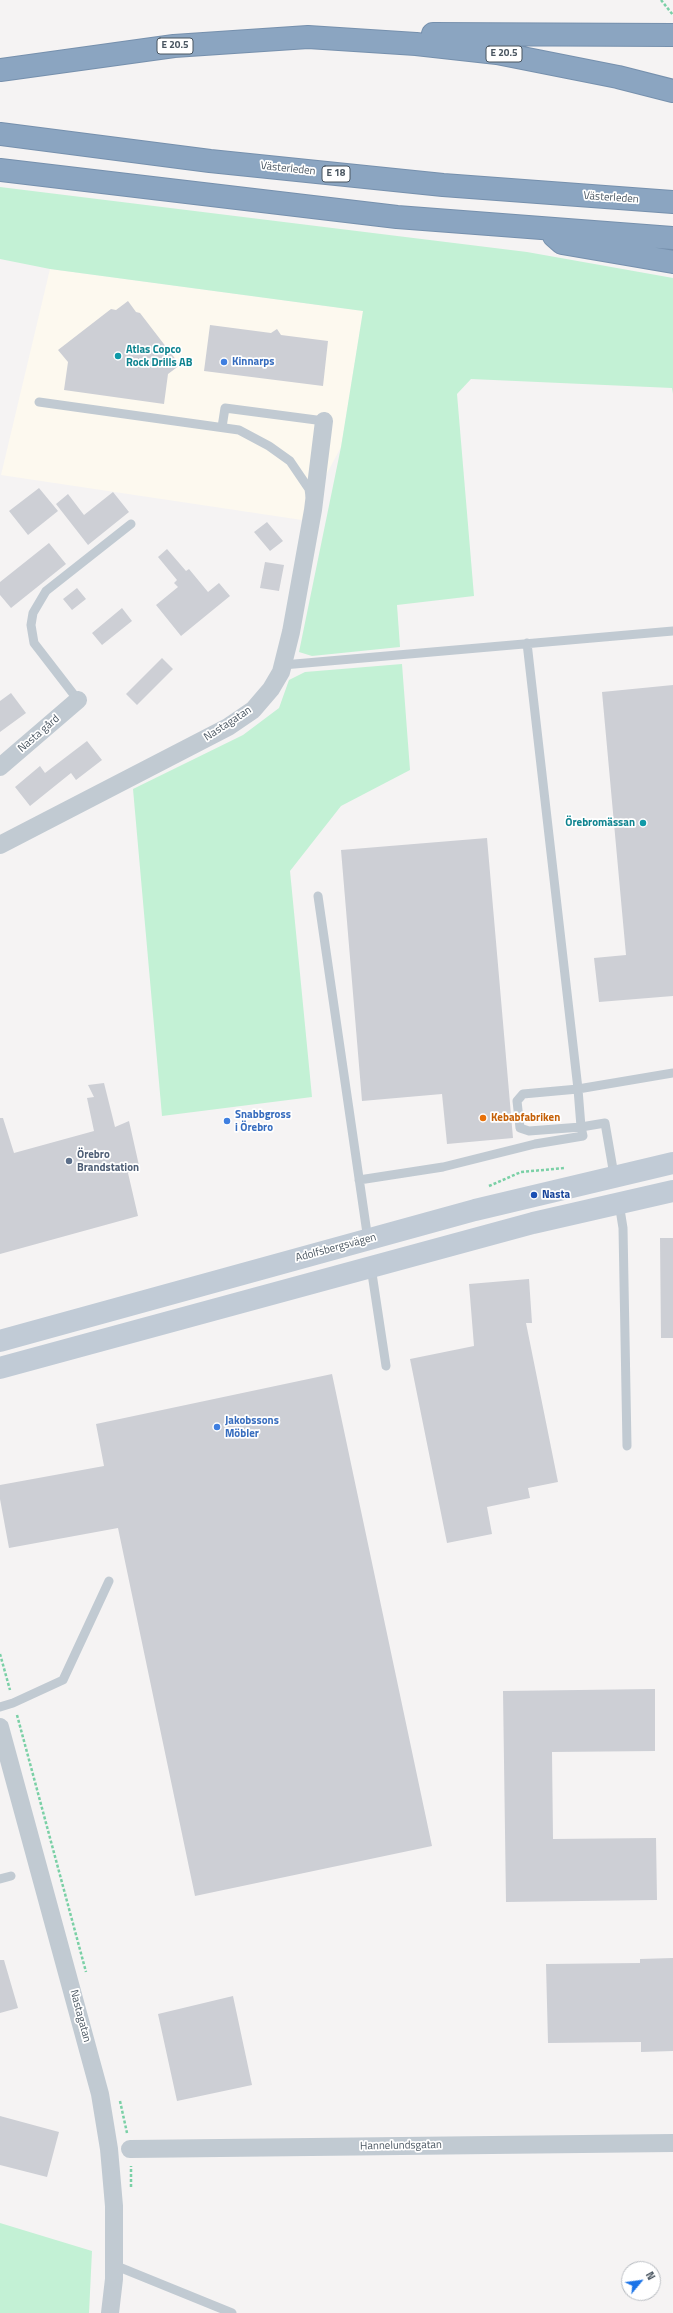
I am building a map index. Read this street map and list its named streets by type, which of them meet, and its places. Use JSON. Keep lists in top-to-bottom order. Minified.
{"streets":{"highway":["E 20.5","Västerleden","E 18"],"main road":["Adolfsbergsvägen"],"street":["Nastagatan","Nasta gård","Hannelundsgatan"]},"places":["Atlas Copco Rock Drills AB","Kinnarps","Örebromässan","Kebabfabriken","Snabbgross i Örebro","Örebro Brandstation","Nasta","Jakobssons Möbler"],"north":"top right"}
